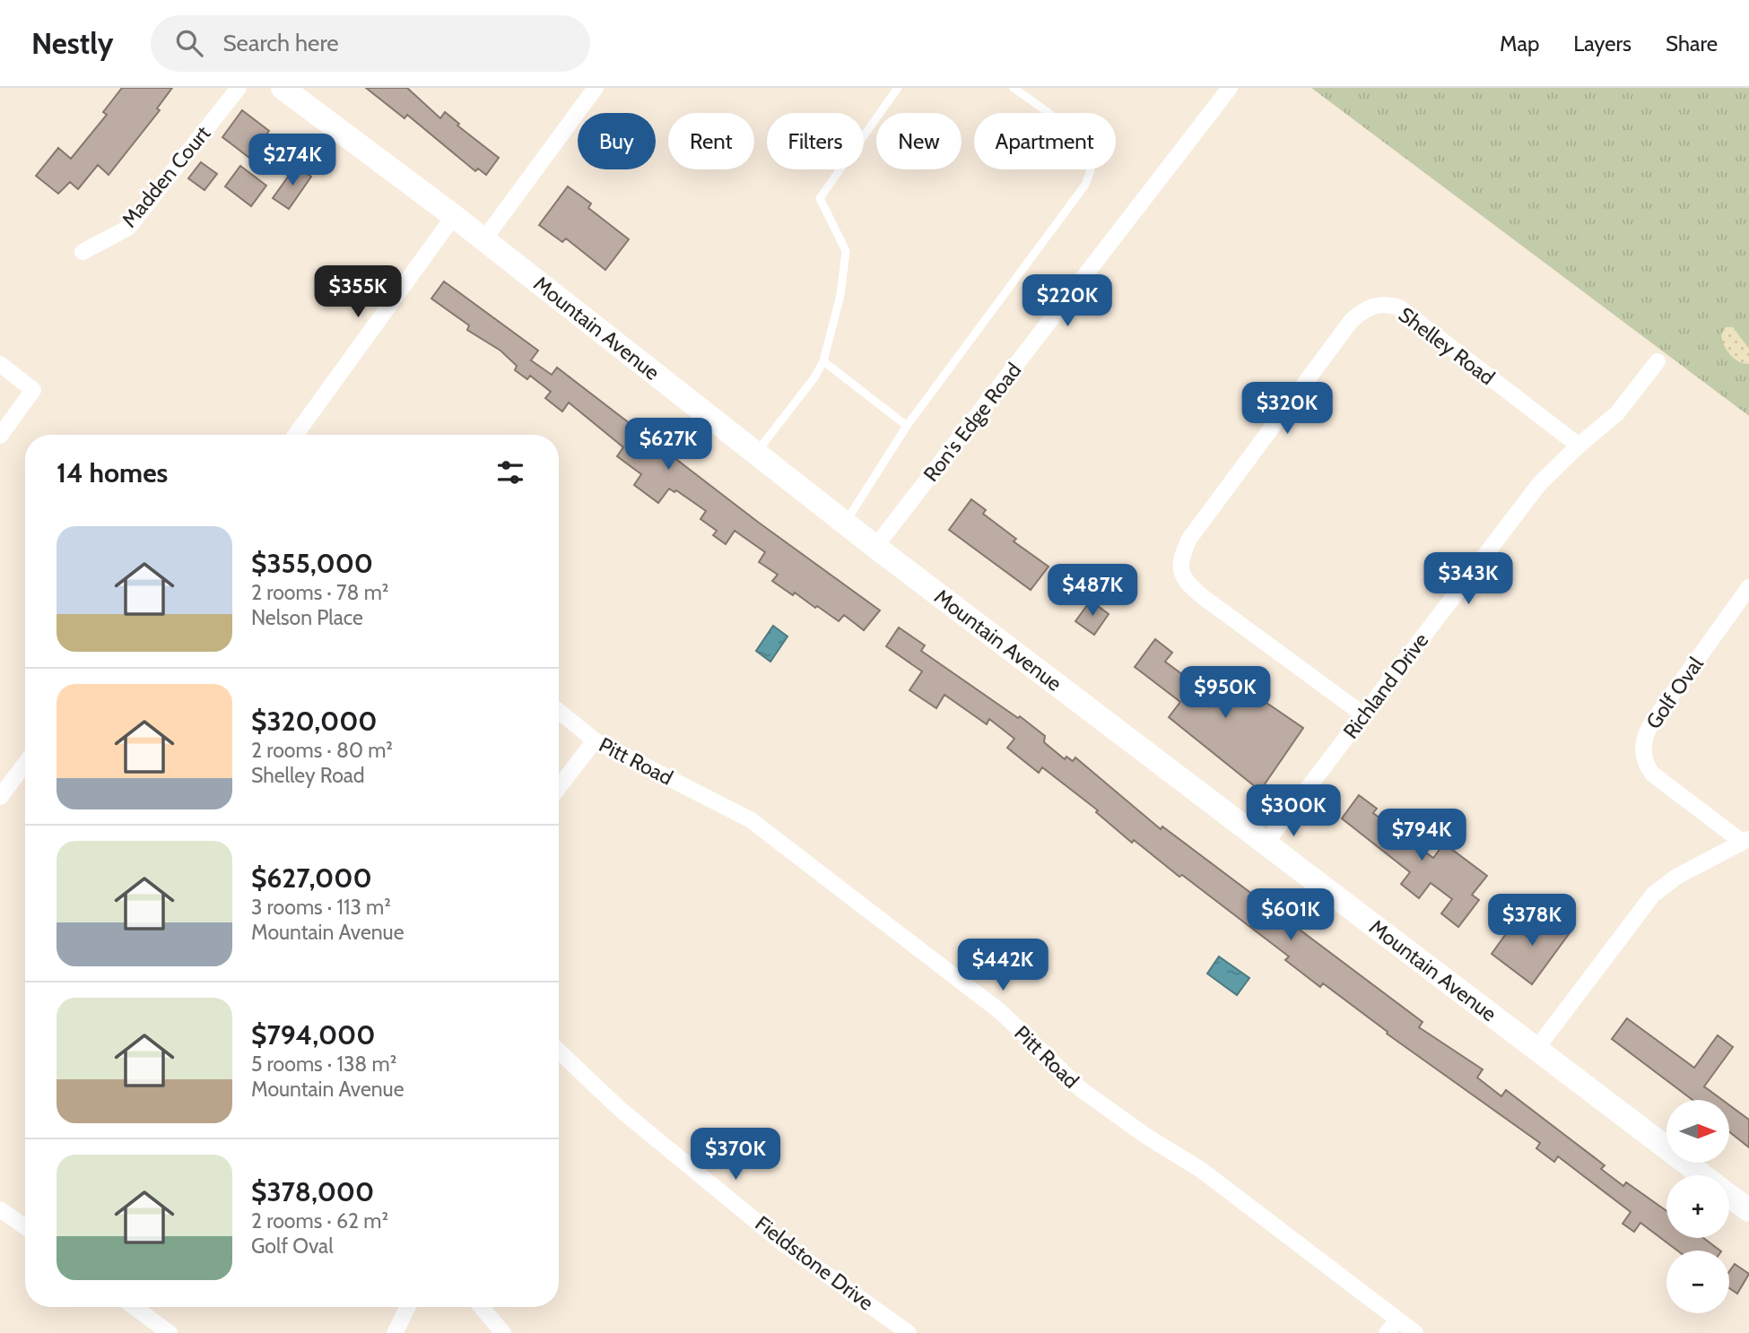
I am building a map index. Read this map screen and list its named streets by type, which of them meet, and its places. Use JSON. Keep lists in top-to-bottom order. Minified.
{"streets":{"street":["Madden Court","Mountain Avenue","Shelley Road","Ron's Edge Road","Richland Drive","Golf Oval","Pitt Road","Fieldstone Drive"]},"crossings":[["Mountain Avenue","Ron's Edge Road"],["Mountain Avenue","Richland Drive"],["Mountain Avenue","Golf Oval"],["Shelley Road","Richland Drive"]],"north":"right","page":{"header":"Nestly","search":"Search here","nav":["Map","Layers","Share"],"chip":["Buy","Rent","Filters","New","Apartment"],"price":["$274K","$355K","$220K","$320K","$627K","$343K","$487K","$950K","$300K","$794K","$601K","$378K","$442K","$370K"],"heading":"14 homes","list":[{"name":"$355,000","note":"2 rooms · 78 m² · Nelson Place"},{"name":"$320,000","note":"2 rooms · 80 m² · Shelley Road"},{"name":"$627,000","note":"3 rooms · 113 m² · Mountain Avenue"},{"name":"$794,000","note":"5 rooms · 138 m² · Mountain Avenue"},{"name":"$378,000","note":"2 rooms · 62 m² · Golf Oval"}],"map_buttons":["+","−"]}}
